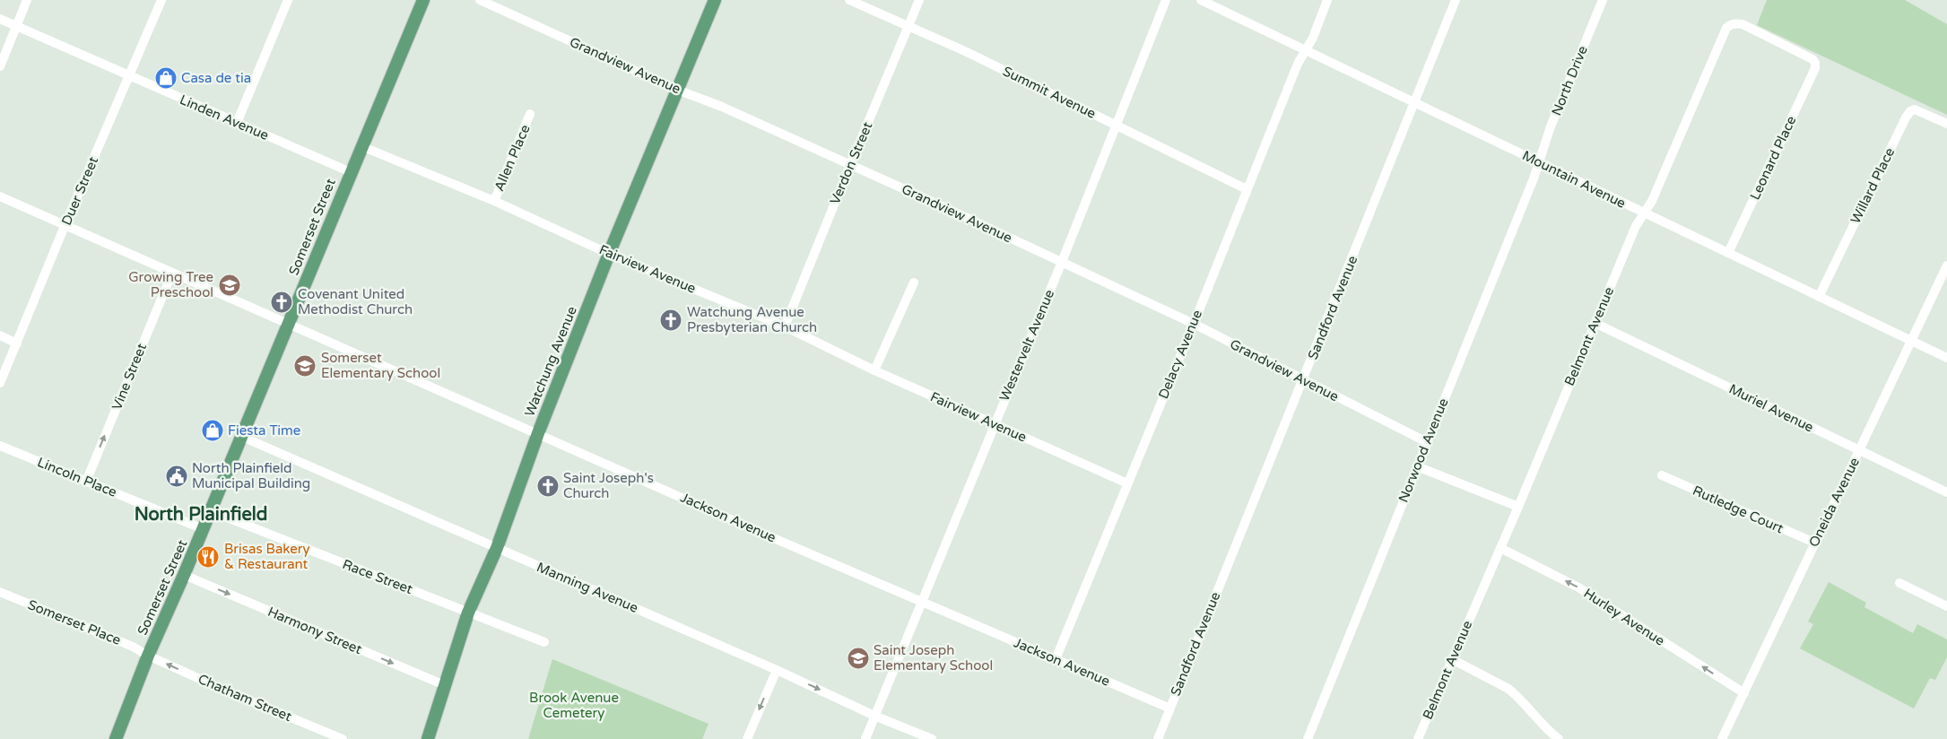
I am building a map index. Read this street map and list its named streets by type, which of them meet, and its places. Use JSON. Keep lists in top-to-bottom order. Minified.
{"streets":{"main road":["Somerset Street","Watchung Avenue"],"street":["Grandview Avenue","North Drive","Summit Avenue","Linden Avenue","Allen Place","Leonard Place","Verdon Street","Mountain Avenue","Willard Place","Duer Street","Fairview Avenue","Sandford Avenue","Belmont Avenue","Westervelt Avenue","Delacy Avenue","Vine Street","Muriel Avenue","Norwood Avenue","Lincoln Place","Oneida Avenue","Rutledge Court","Jackson Avenue","Race Street","Manning Avenue","Hurley Avenue","Somerset Place","Harmony Street","Chatham Street"]},"crossings":[["Grandview Avenue","Verdon Street"],["Grandview Avenue","Sandford Avenue"],["Grandview Avenue","Westervelt Avenue"],["Grandview Avenue","Delacy Avenue"],["Grandview Avenue","Watchung Avenue"],["Grandview Avenue","Norwood Avenue"],["North Drive","Mountain Avenue"],["North Drive","Norwood Avenue"],["Summit Avenue","Verdon Street"],["Summit Avenue","Westervelt Avenue"],["Summit Avenue","Delacy Avenue"],["Linden Avenue","Duer Street"],["Linden Avenue","Somerset Street"],["Allen Place","Fairview Avenue"],["Leonard Place","Mountain Avenue"],["Leonard Place","Belmont Avenue"],["Verdon Street","Fairview Avenue"],["Mountain Avenue","Willard Place"],["Mountain Avenue","Sandford Avenue"],["Mountain Avenue","Belmont Avenue"],["Mountain Avenue","Delacy Avenue"],["Mountain Avenue","Norwood Avenue"],["Mountain Avenue","Oneida Avenue"],["Duer Street","Jackson Avenue"],["Somerset Street","Fairview Avenue"],["Somerset Street","Lincoln Place"],["Somerset Street","Jackson Avenue"],["Somerset Street","Race Street"],["Somerset Street","Manning Avenue"],["Somerset Street","Somerset Place"],["Somerset Street","Harmony Street"],["Somerset Street","Chatham Street"],["Fairview Avenue","Westervelt Avenue"],["Fairview Avenue","Delacy Avenue"],["Fairview Avenue","Watchung Avenue"],["Sandford Avenue","Jackson Avenue"],["Belmont Avenue","Muriel Avenue"],["Belmont Avenue","Hurley Avenue"],["Westervelt Avenue","Jackson Avenue"],["Westervelt Avenue","Manning Avenue"],["Delacy Avenue","Jackson Avenue"],["Watchung Avenue","Jackson Avenue"],["Watchung Avenue","Race Street"],["Watchung Avenue","Manning Avenue"],["Watchung Avenue","Harmony Street"],["Vine Street","Lincoln Place"],["Vine Street","Jackson Avenue"],["Muriel Avenue","Oneida Avenue"],["Oneida Avenue","Rutledge Court"],["Oneida Avenue","Hurley Avenue"],["Somerset Place","Chatham Street"]],"one_way":["Vine Street","Hurley Avenue","Harmony Street","Chatham Street"],"districts":["North Plainfield"],"parks":["Brook Avenue Cemetery"],"places":{"shop":["Casa de tia","Fiesta Time"],"school or university":["Growing Tree Preschool","Somerset Elementary School","Saint Joseph Elementary School"],"church":["Covenant United Methodist Church","Watchung Avenue Presbyterian Church","Saint Joseph's Church"],"public building":["North Plainfield Municipal Building"],"restaurant":["Brisas Bakery & Restaurant"]}}
